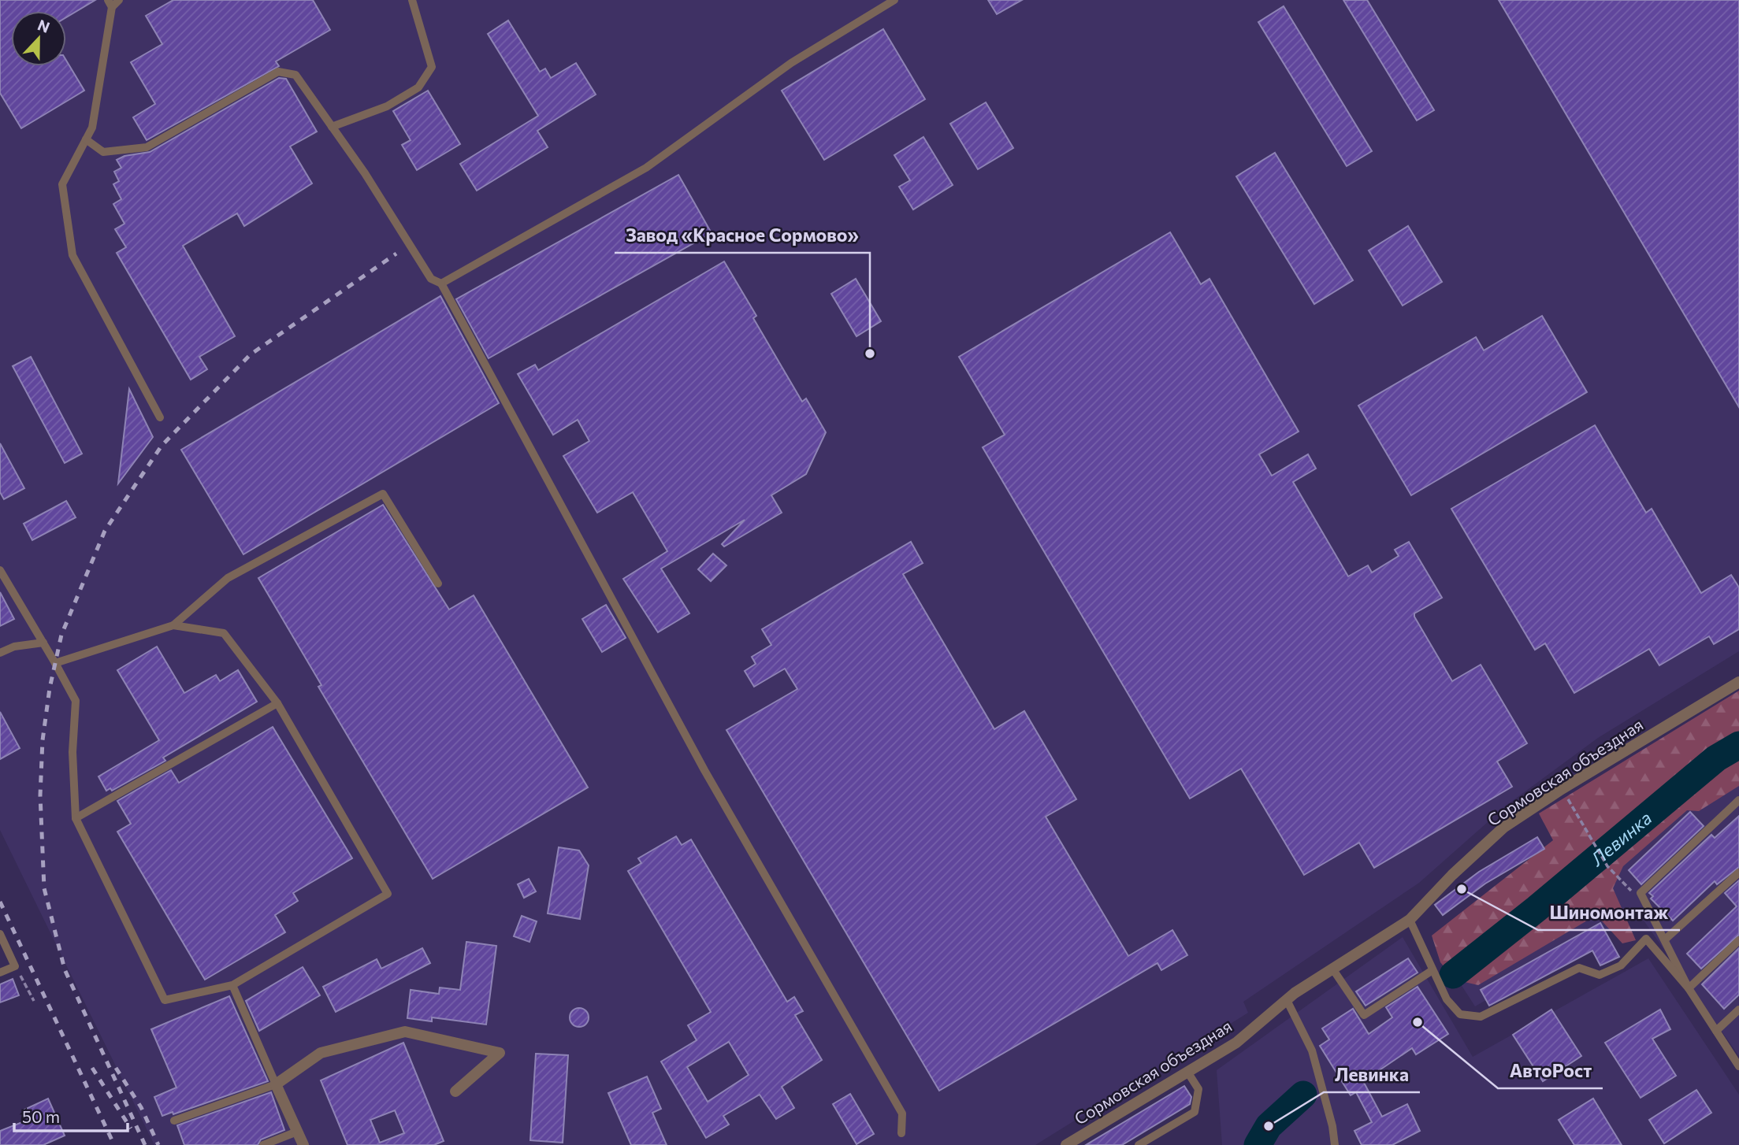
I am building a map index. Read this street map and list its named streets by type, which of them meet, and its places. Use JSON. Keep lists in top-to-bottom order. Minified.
{"streets":{"street":["Сормовская объездная"]},"water":["Левинка"],"places":["Завод «Красное Сормово»","Шиномонтаж","АвтоРост","Левинка"],"scale_bar":"50 m","north":"top"}
